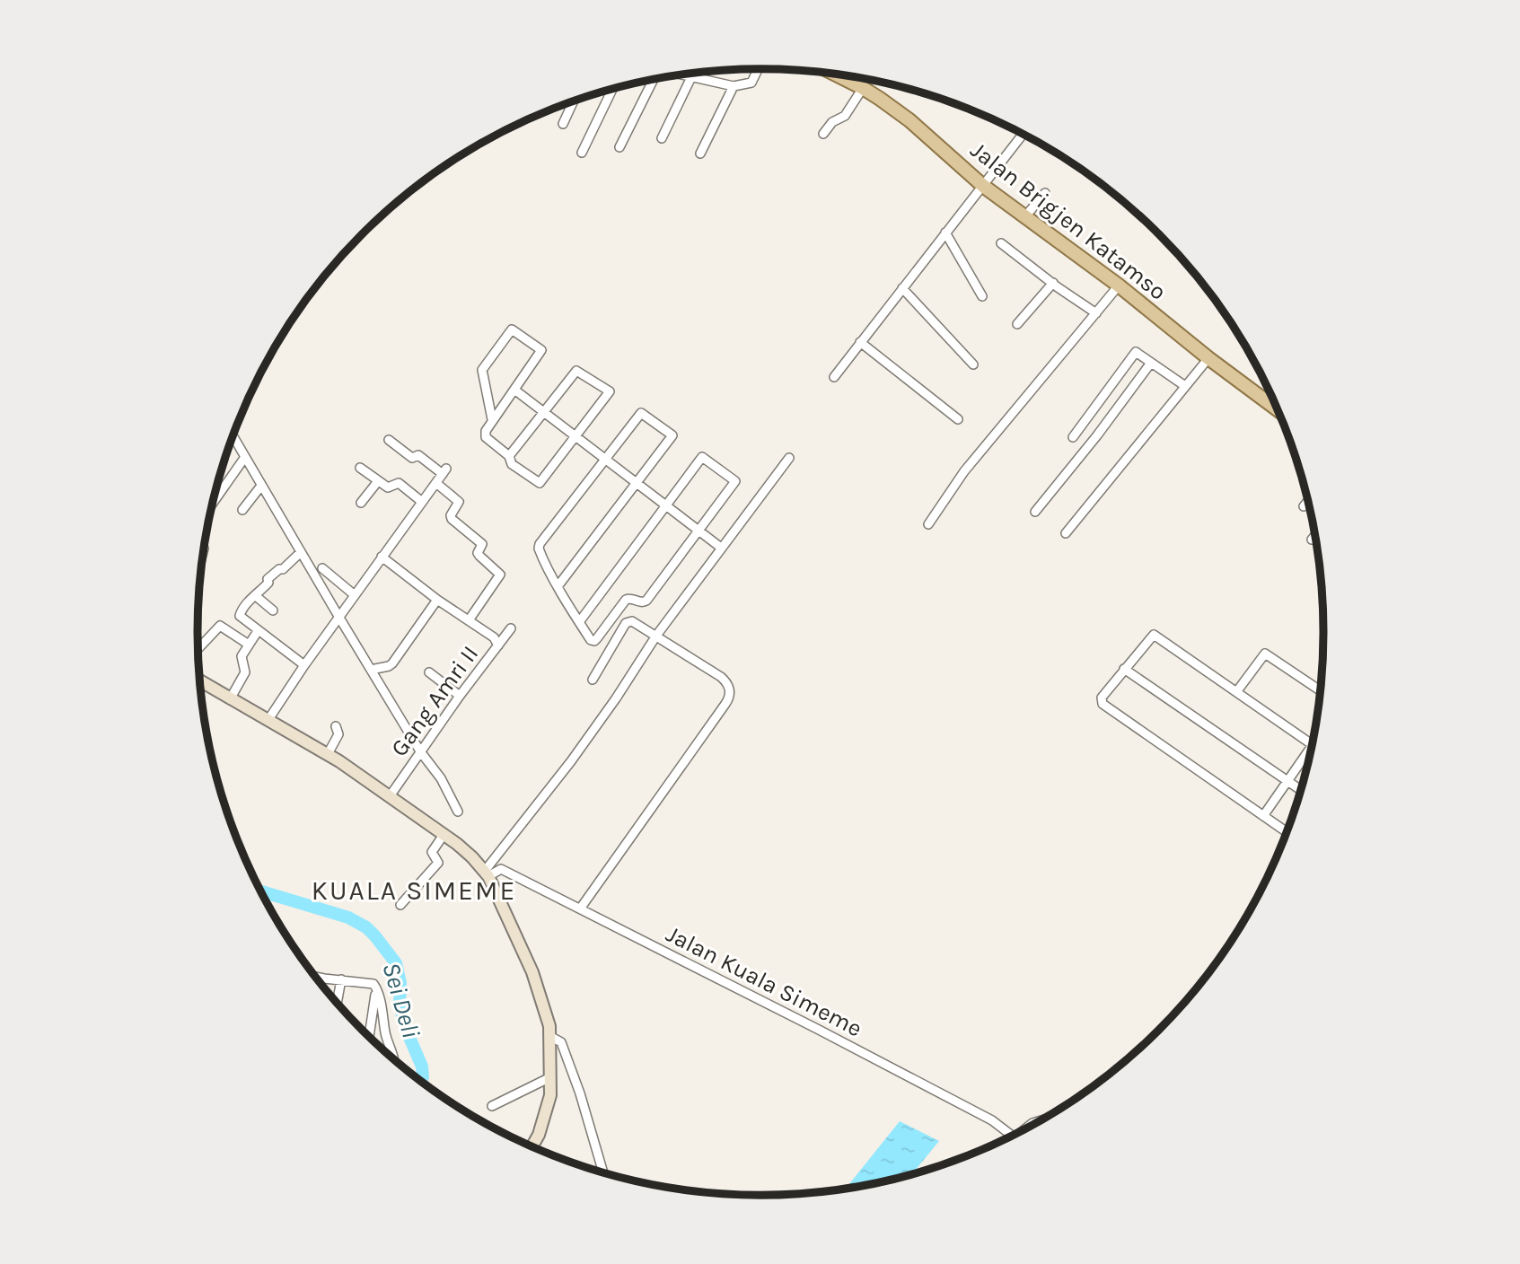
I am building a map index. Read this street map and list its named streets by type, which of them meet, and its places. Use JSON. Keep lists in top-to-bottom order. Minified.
{"streets":{"main road":["Jalan Brigjen Katamso"],"street":["Gang Amri II","Jalan Kuala Simeme"]},"districts":["KUALA SIMEME"],"water":["Sei Deli"]}
